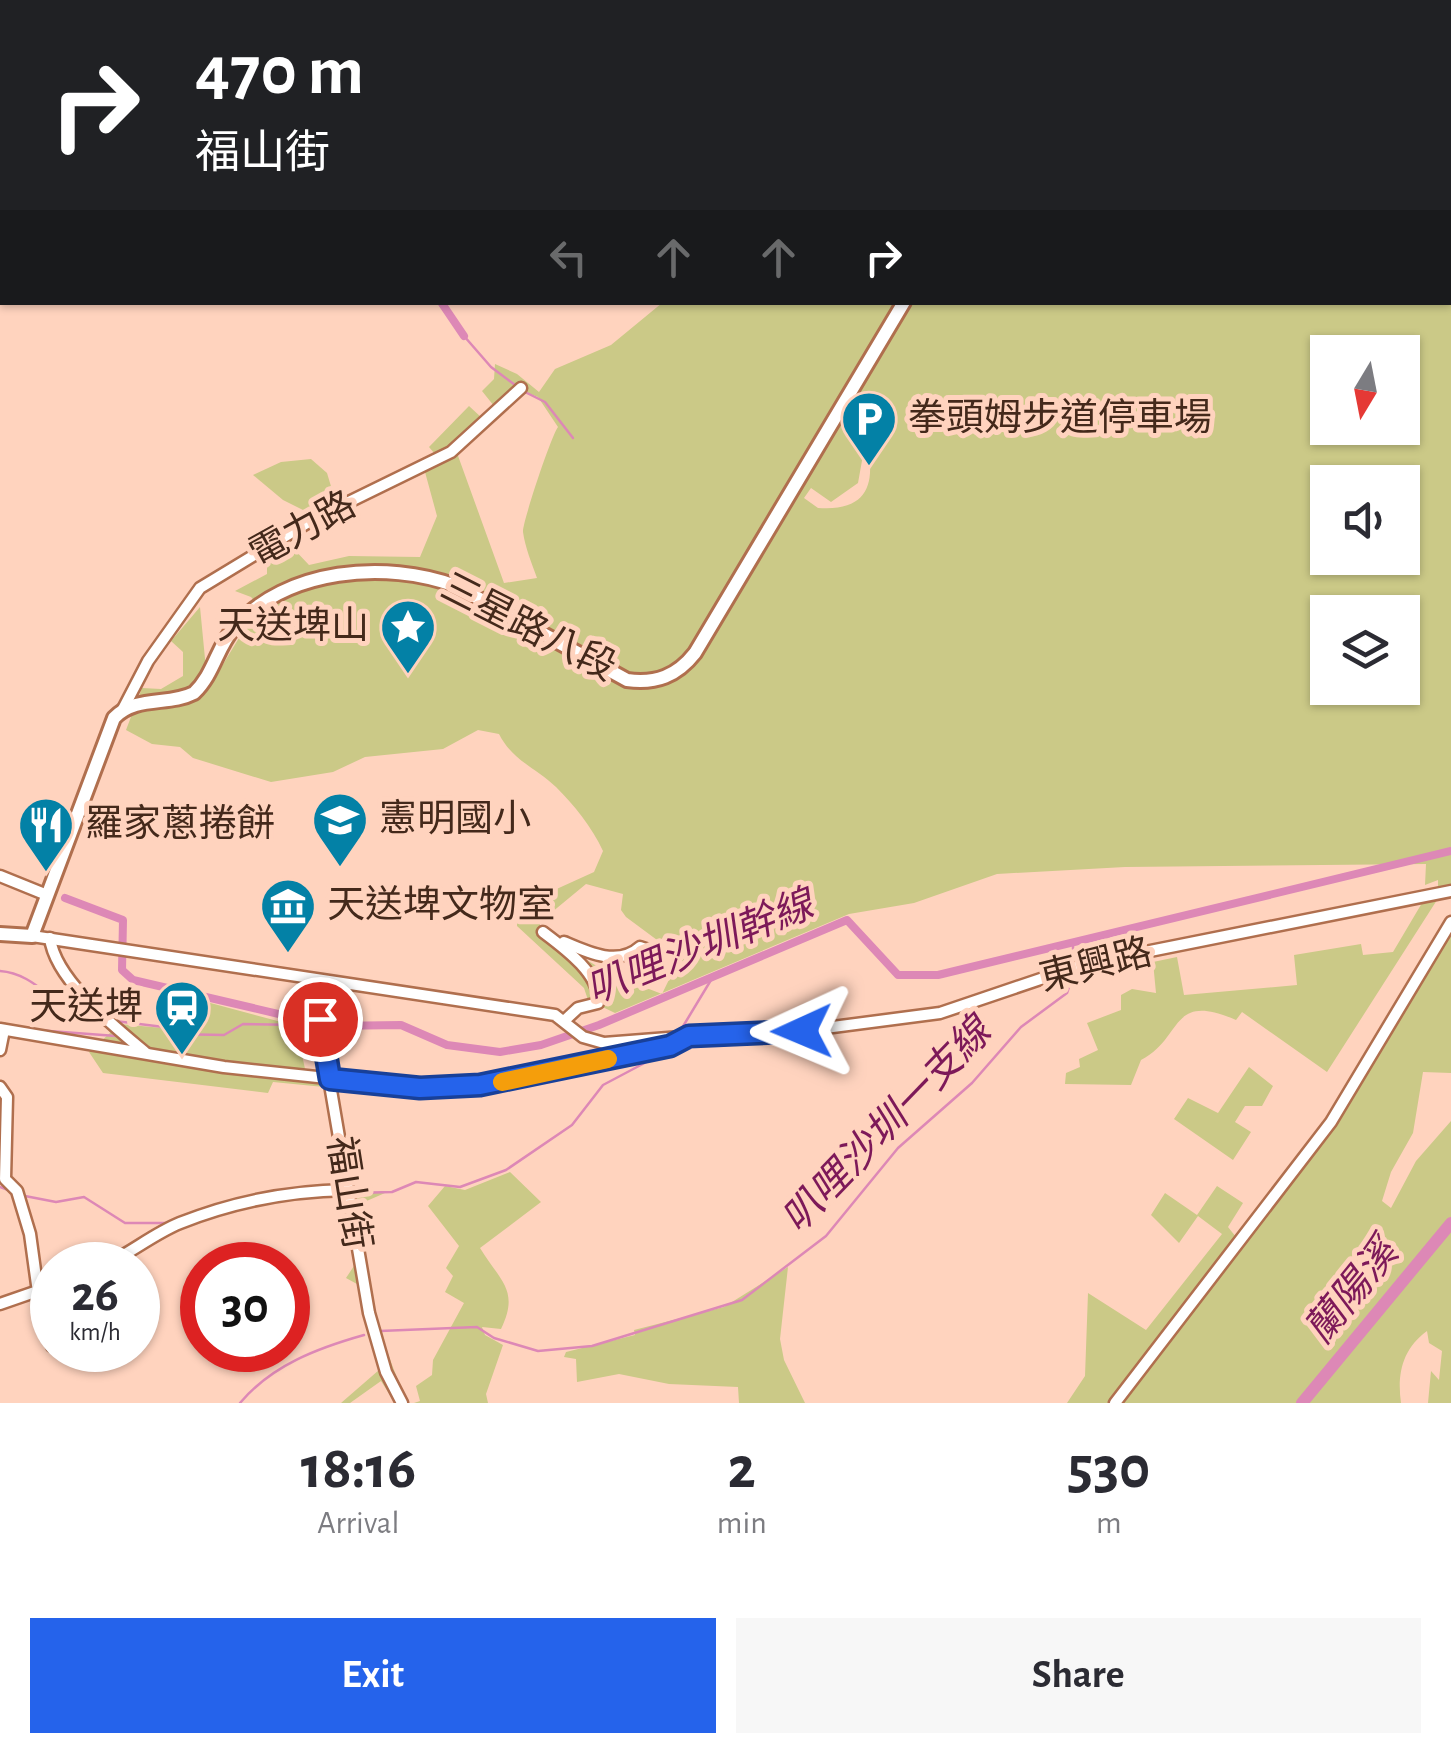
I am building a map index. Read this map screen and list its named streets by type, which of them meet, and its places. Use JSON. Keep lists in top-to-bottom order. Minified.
{"streets":{"main road":["三星路八段"],"street":["電力路","東興路","福山街"]},"crossings":[["電力路","三星路八段"],["東興路","福山街"]],"water":["叭哩沙圳幹線","叭哩沙圳一支線","蘭陽溪"],"places":{"parking":["拳頭姆步道停車場"],"place":["天送埤山"],"school or university":["憲明國小"],"restaurant":["羅家蔥捲餅"],"museum":["天送埤文物室"],"station":["天送埤"]},"north":"bottom","page":{"turn":["470 m","福山街"],"speed":"26 km/h","limit":"30","eta":["18:16","Arrival","2","min","530","m"],"buttons":["Exit","Share"]}}
